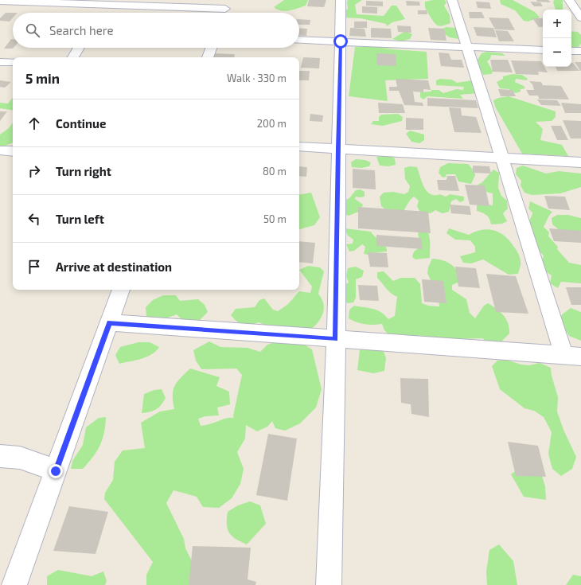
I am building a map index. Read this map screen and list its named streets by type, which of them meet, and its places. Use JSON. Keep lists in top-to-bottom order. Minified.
{"page":{"map_buttons":["+","−"],"search":"Search here","heading":["5 min","Walk · 330 m"],"list":[["Continue","200 m"],["Turn right","80 m"],["Turn left","50 m"],"Arrive at destination"]}}
